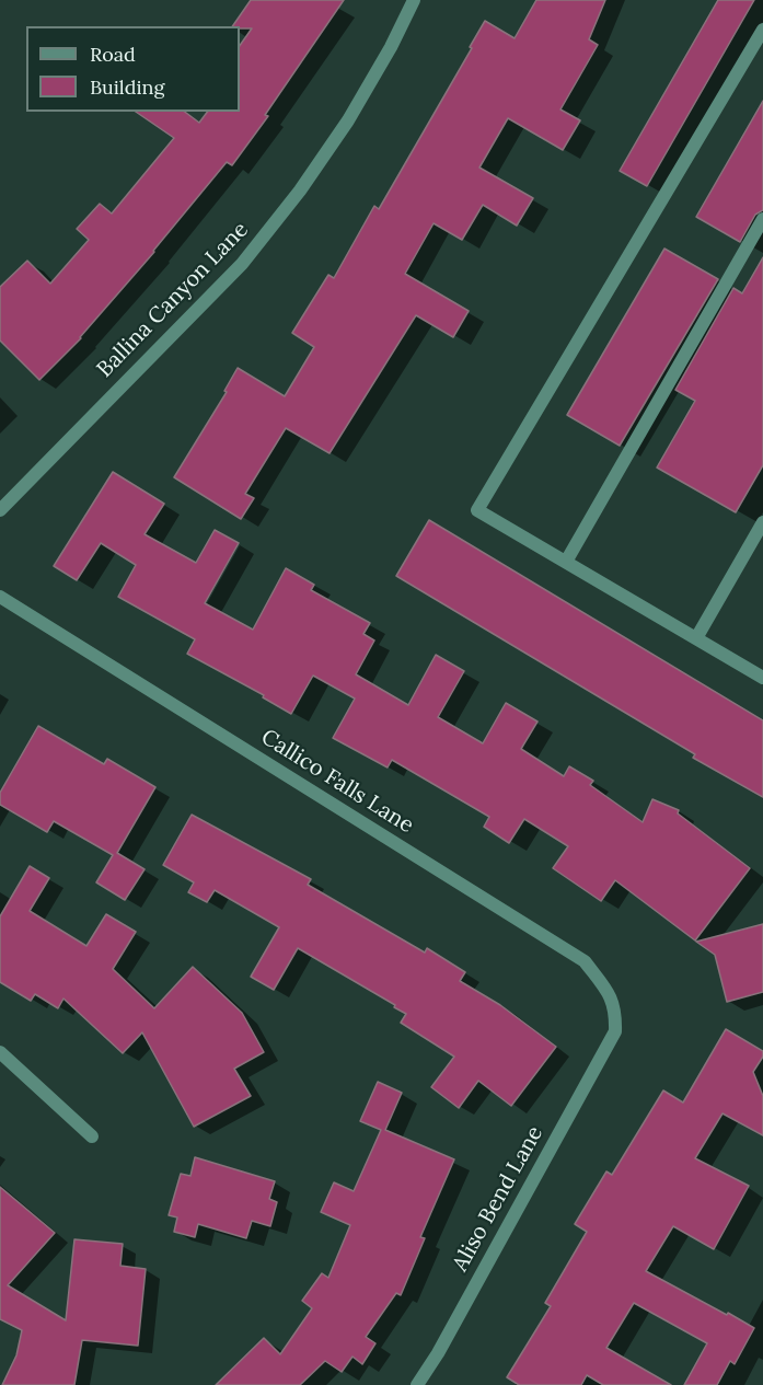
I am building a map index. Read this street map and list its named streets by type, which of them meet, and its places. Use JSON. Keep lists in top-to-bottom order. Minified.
{"streets":{"street":["Ballina Canyon Lane","Callico Falls Lane","Aliso Bend Lane"]},"crossings":[["Callico Falls Lane","Aliso Bend Lane"]],"legend":["Road","Building"]}
